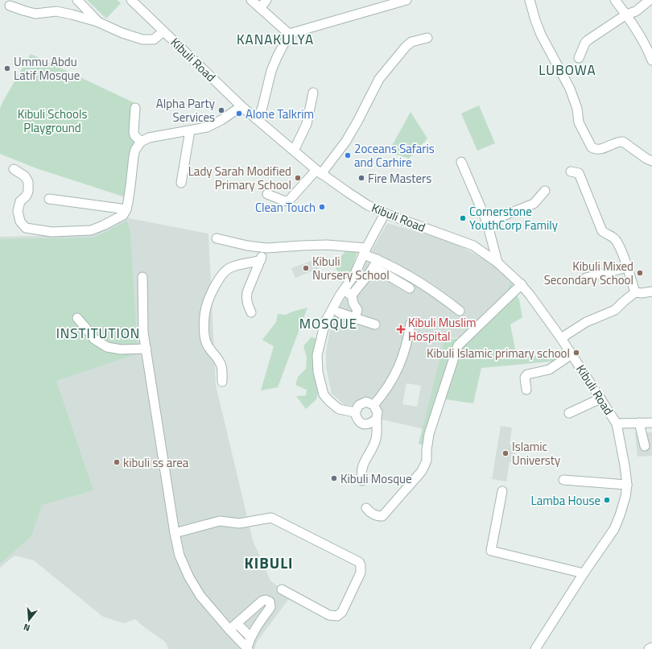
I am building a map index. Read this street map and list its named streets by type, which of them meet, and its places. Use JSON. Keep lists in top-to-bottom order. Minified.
{"streets":{"street":["Kibuli Road"]},"districts":["KANAKULYA","LUBOWA","MOSQUE","INSTITUTION","KIBULI"],"parks":["Kibuli Schools Playground"],"places":{"other":["Ummu Abdu Latif Mosque","Alpha Party Services","Alone Talkrim","2oceans Safaris and Carhire","Lady Sarah Modified Primary School","Fire Masters","Clean Touch","Cornerstone YouthCorp Family","Kibuli Nursery School","Kibuli Mixed Secondary School","Kibuli Islamic primary school","Islamic Universty","kibuli ss area","Kibuli Mosque","Lamba House"],"health":["Kibuli Muslim Hospital"]},"north":"bottom"}
